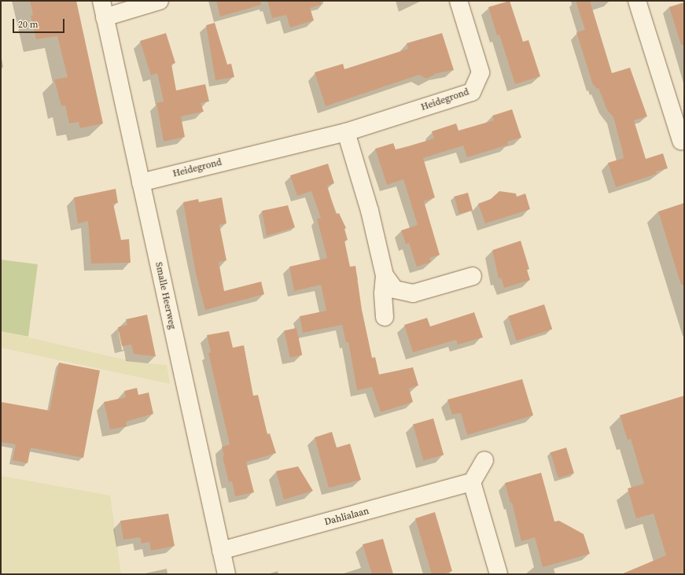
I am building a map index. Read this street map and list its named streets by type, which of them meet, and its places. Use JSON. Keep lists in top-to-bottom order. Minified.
{"streets":{"street":["Heidegrond","Smalle Heerweg","Dahlialaan"]},"crossings":[["Heidegrond","Smalle Heerweg"],["Smalle Heerweg","Dahlialaan"]],"scale_bar":"20 m"}
